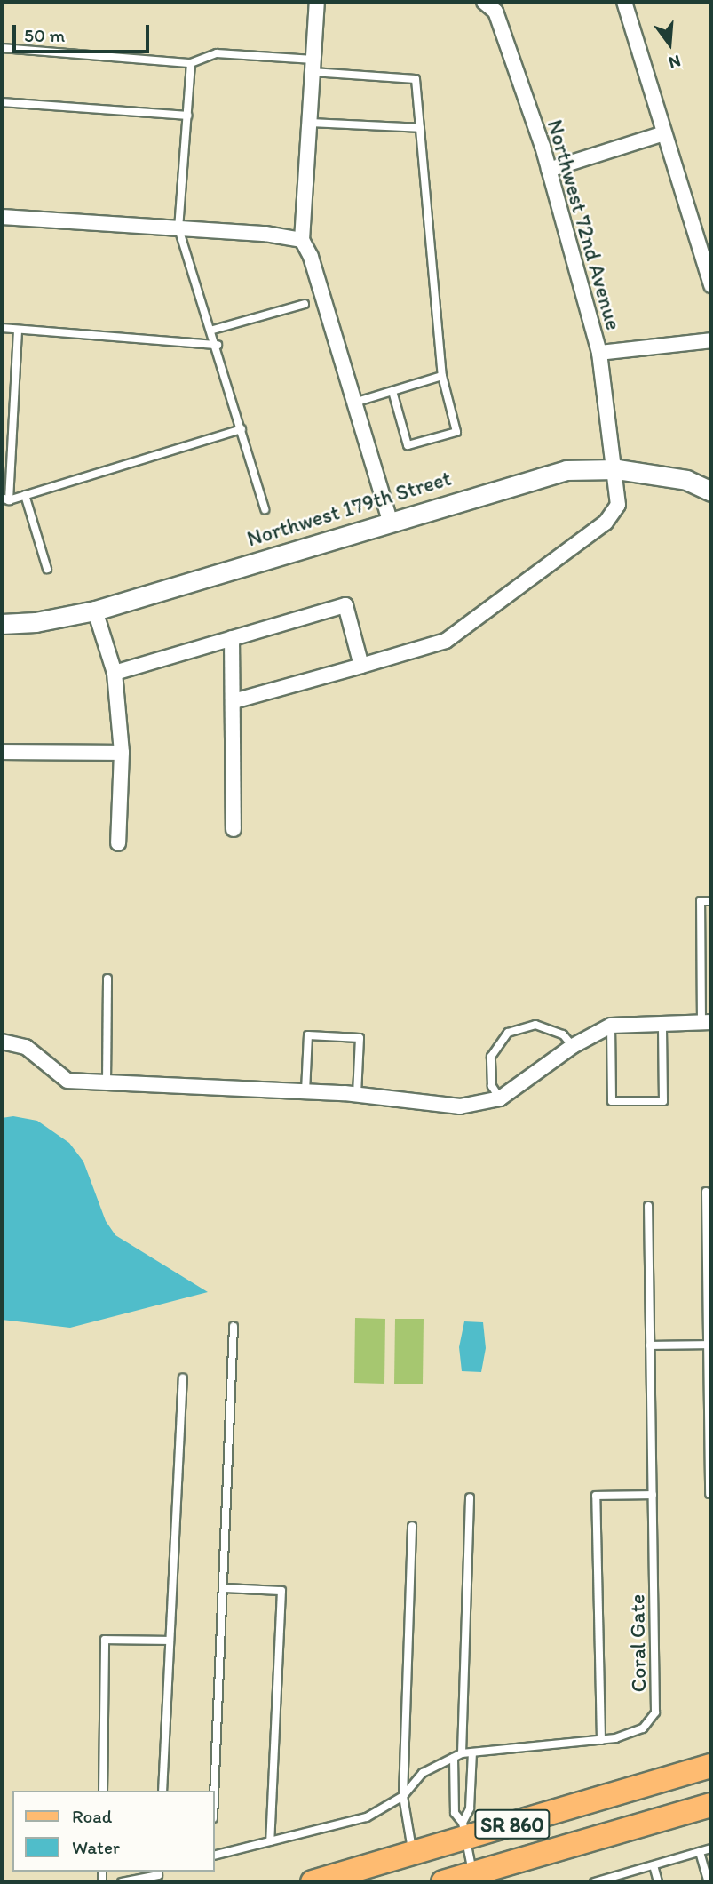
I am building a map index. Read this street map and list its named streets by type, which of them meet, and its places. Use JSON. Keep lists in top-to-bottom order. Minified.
{"streets":{"main road":["SR 860"],"street":["Northwest 72nd Avenue","Northwest 179th Street"],"lane":["Coral Gate"]},"crossings":[["Northwest 72nd Avenue","Northwest 179th Street"]],"legend":["Road","Water"],"scale_bar":"50 m","north":"bottom"}
